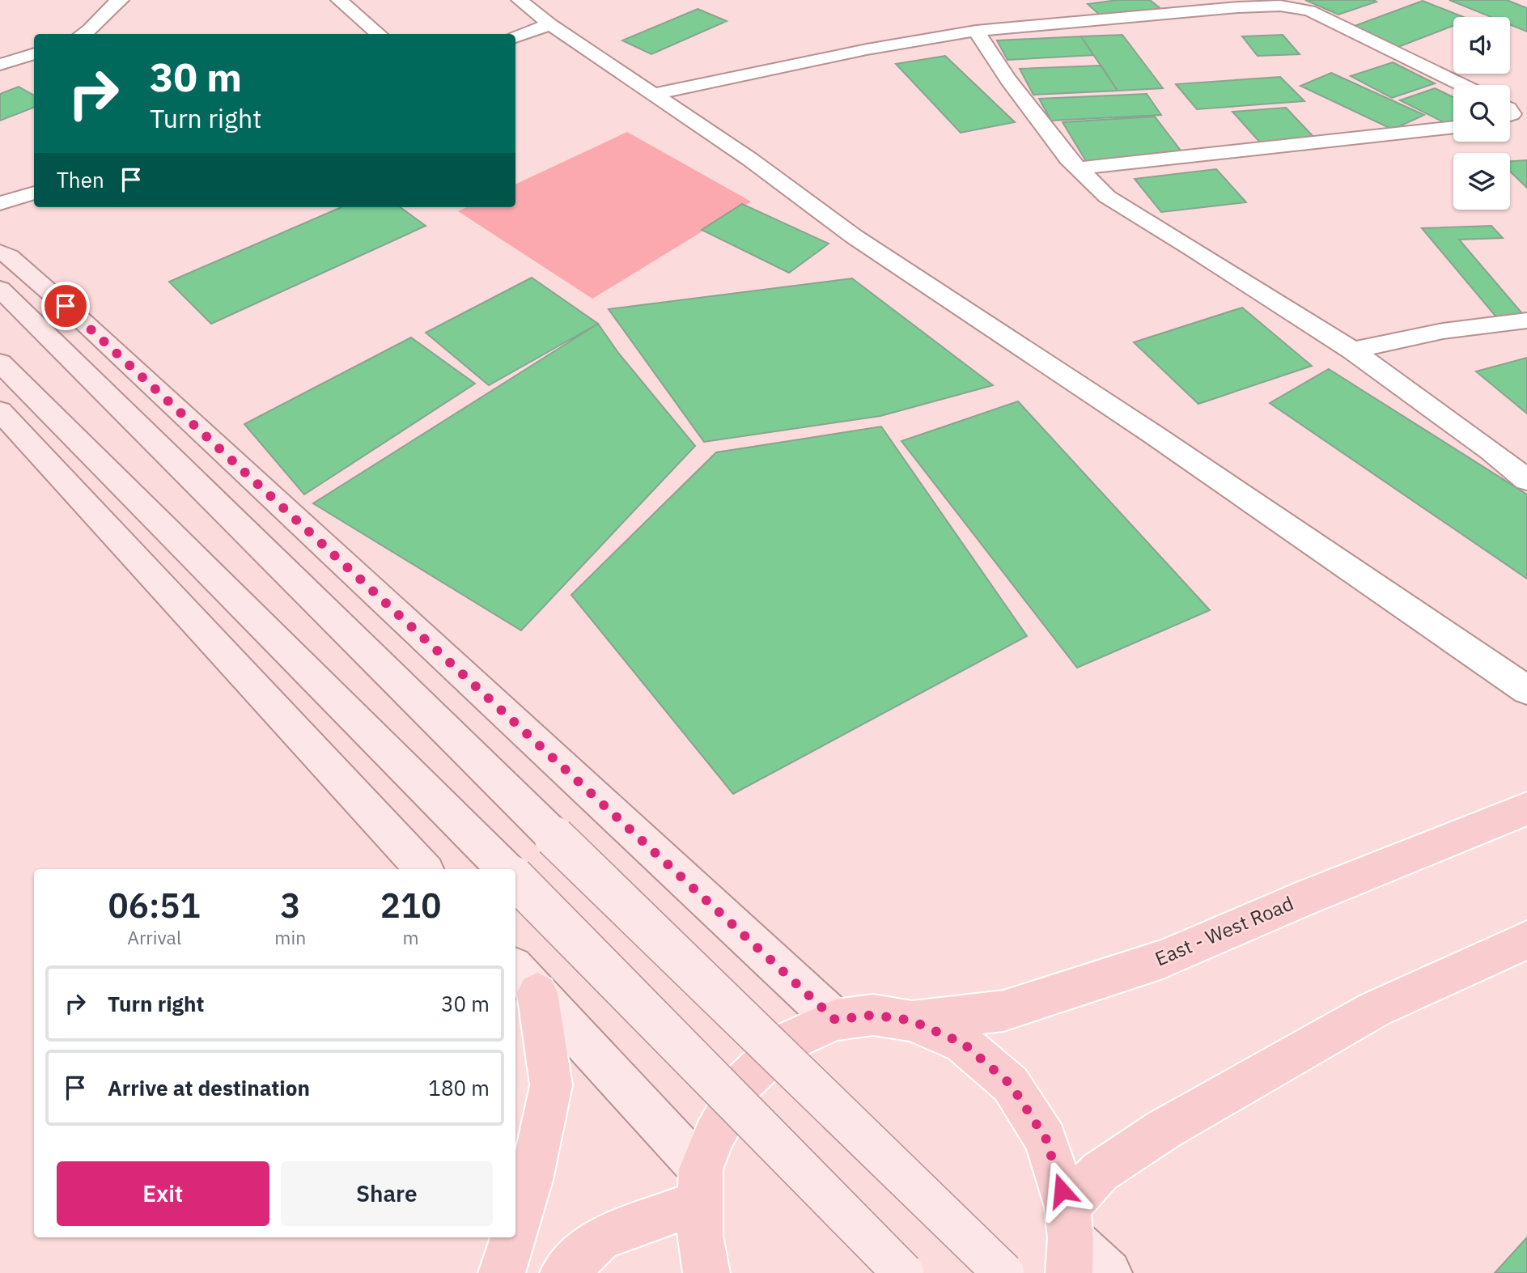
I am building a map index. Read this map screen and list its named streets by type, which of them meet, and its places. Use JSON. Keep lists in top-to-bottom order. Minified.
{"streets":{"main road":["East - West Road"]},"page":{"turn":["30 m","Turn right"],"then":"Then","eta":["06:51","Arrival","3","min","210","m"],"list":[{"name":"Turn right","value":"30 m"},{"name":"Arrive at destination","value":"180 m"}],"buttons":["Exit","Share"]}}
